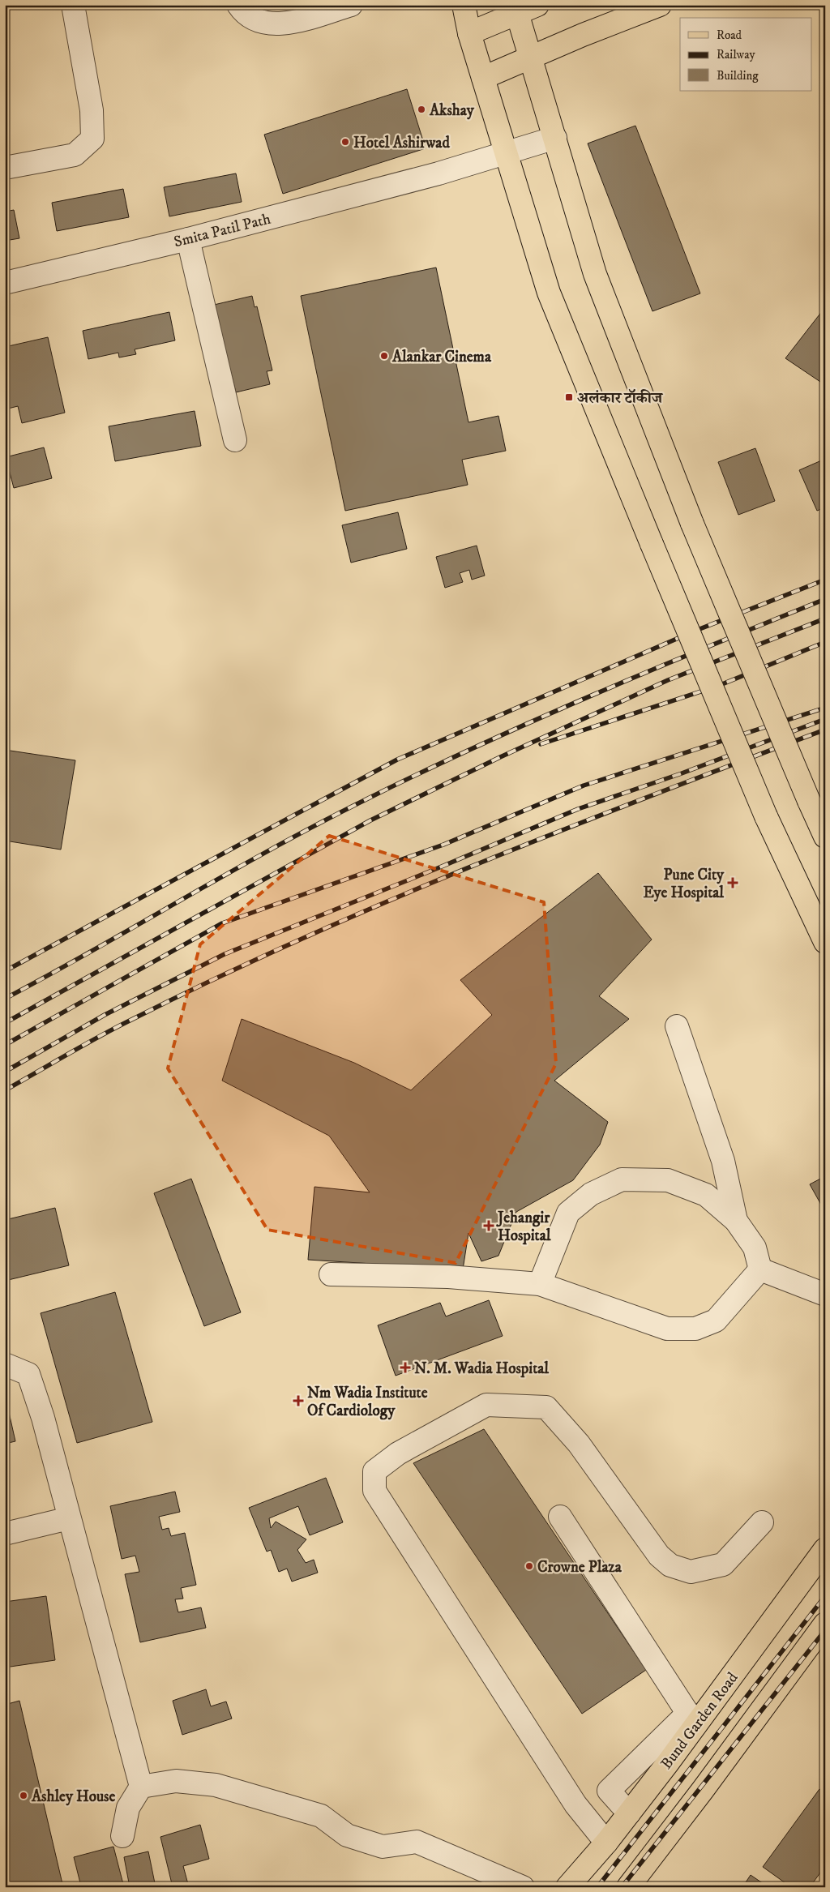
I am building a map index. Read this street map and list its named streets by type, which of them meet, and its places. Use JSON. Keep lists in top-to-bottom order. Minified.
{"streets":{"main road":["Bund Garden Road"],"street":["Smita Patil Path"]},"places":{"other":["Akshay","Hotel Ashirwad","Alankar Cinema","Crowne Plaza","Ashley House"],"transit":["अलंकार टॉकीज"],"health":["Pune City Eye Hospital","Jehangir Hospital","N. M. Wadia Hospital","Nm Wadia Institute Of Cardiology"]},"legend":["Road","Railway","Building"]}
